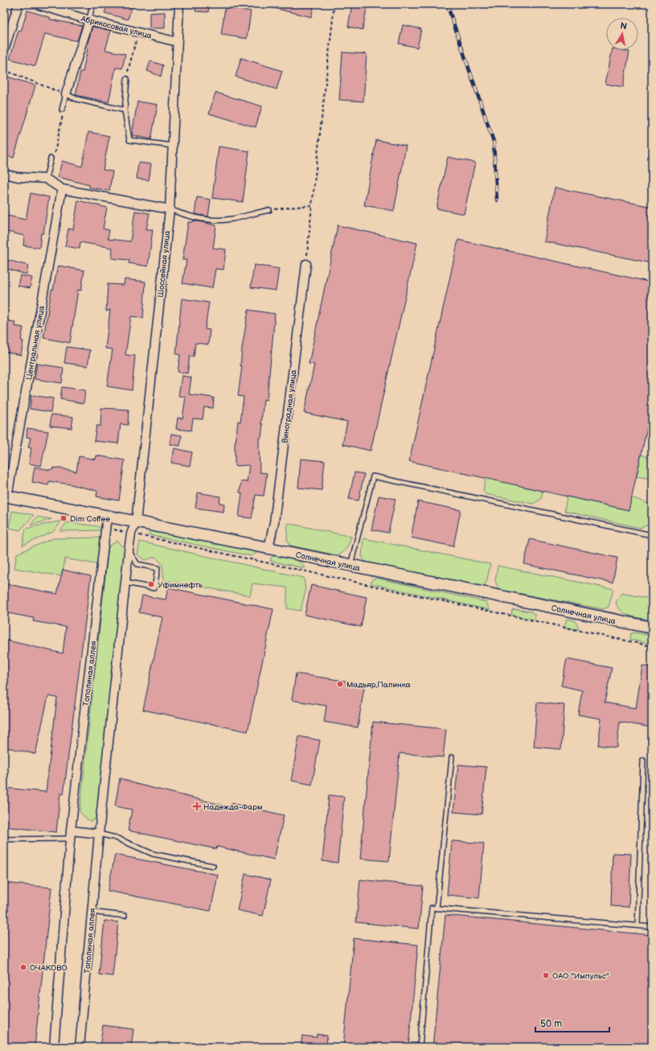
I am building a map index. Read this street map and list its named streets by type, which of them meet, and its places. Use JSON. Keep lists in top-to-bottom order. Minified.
{"streets":{"main road":["Солнечная улица"],"street":["Абрикосовая улица","Шоссейная улица","Центральная улица","Виноградная улица","Тополиная аллея"]},"crossings":[["Абрикосовая улица","Шоссейная улица"],["Шоссейная улица","Солнечная улица"],["Шоссейная улица","Тополиная аллея"],["Центральная улица","Солнечная улица"],["Виноградная улица","Солнечная улица"],["Солнечная улица","Тополиная аллея"]],"places":{"other":["Dim Coffee","Уфимнефть","Мадьяр,Палинка","ОЧАКОВО","ОАО \"Импульс\""],"health":["Надежда-Фарм"]},"scale_bar":"50 m","north":"top"}
